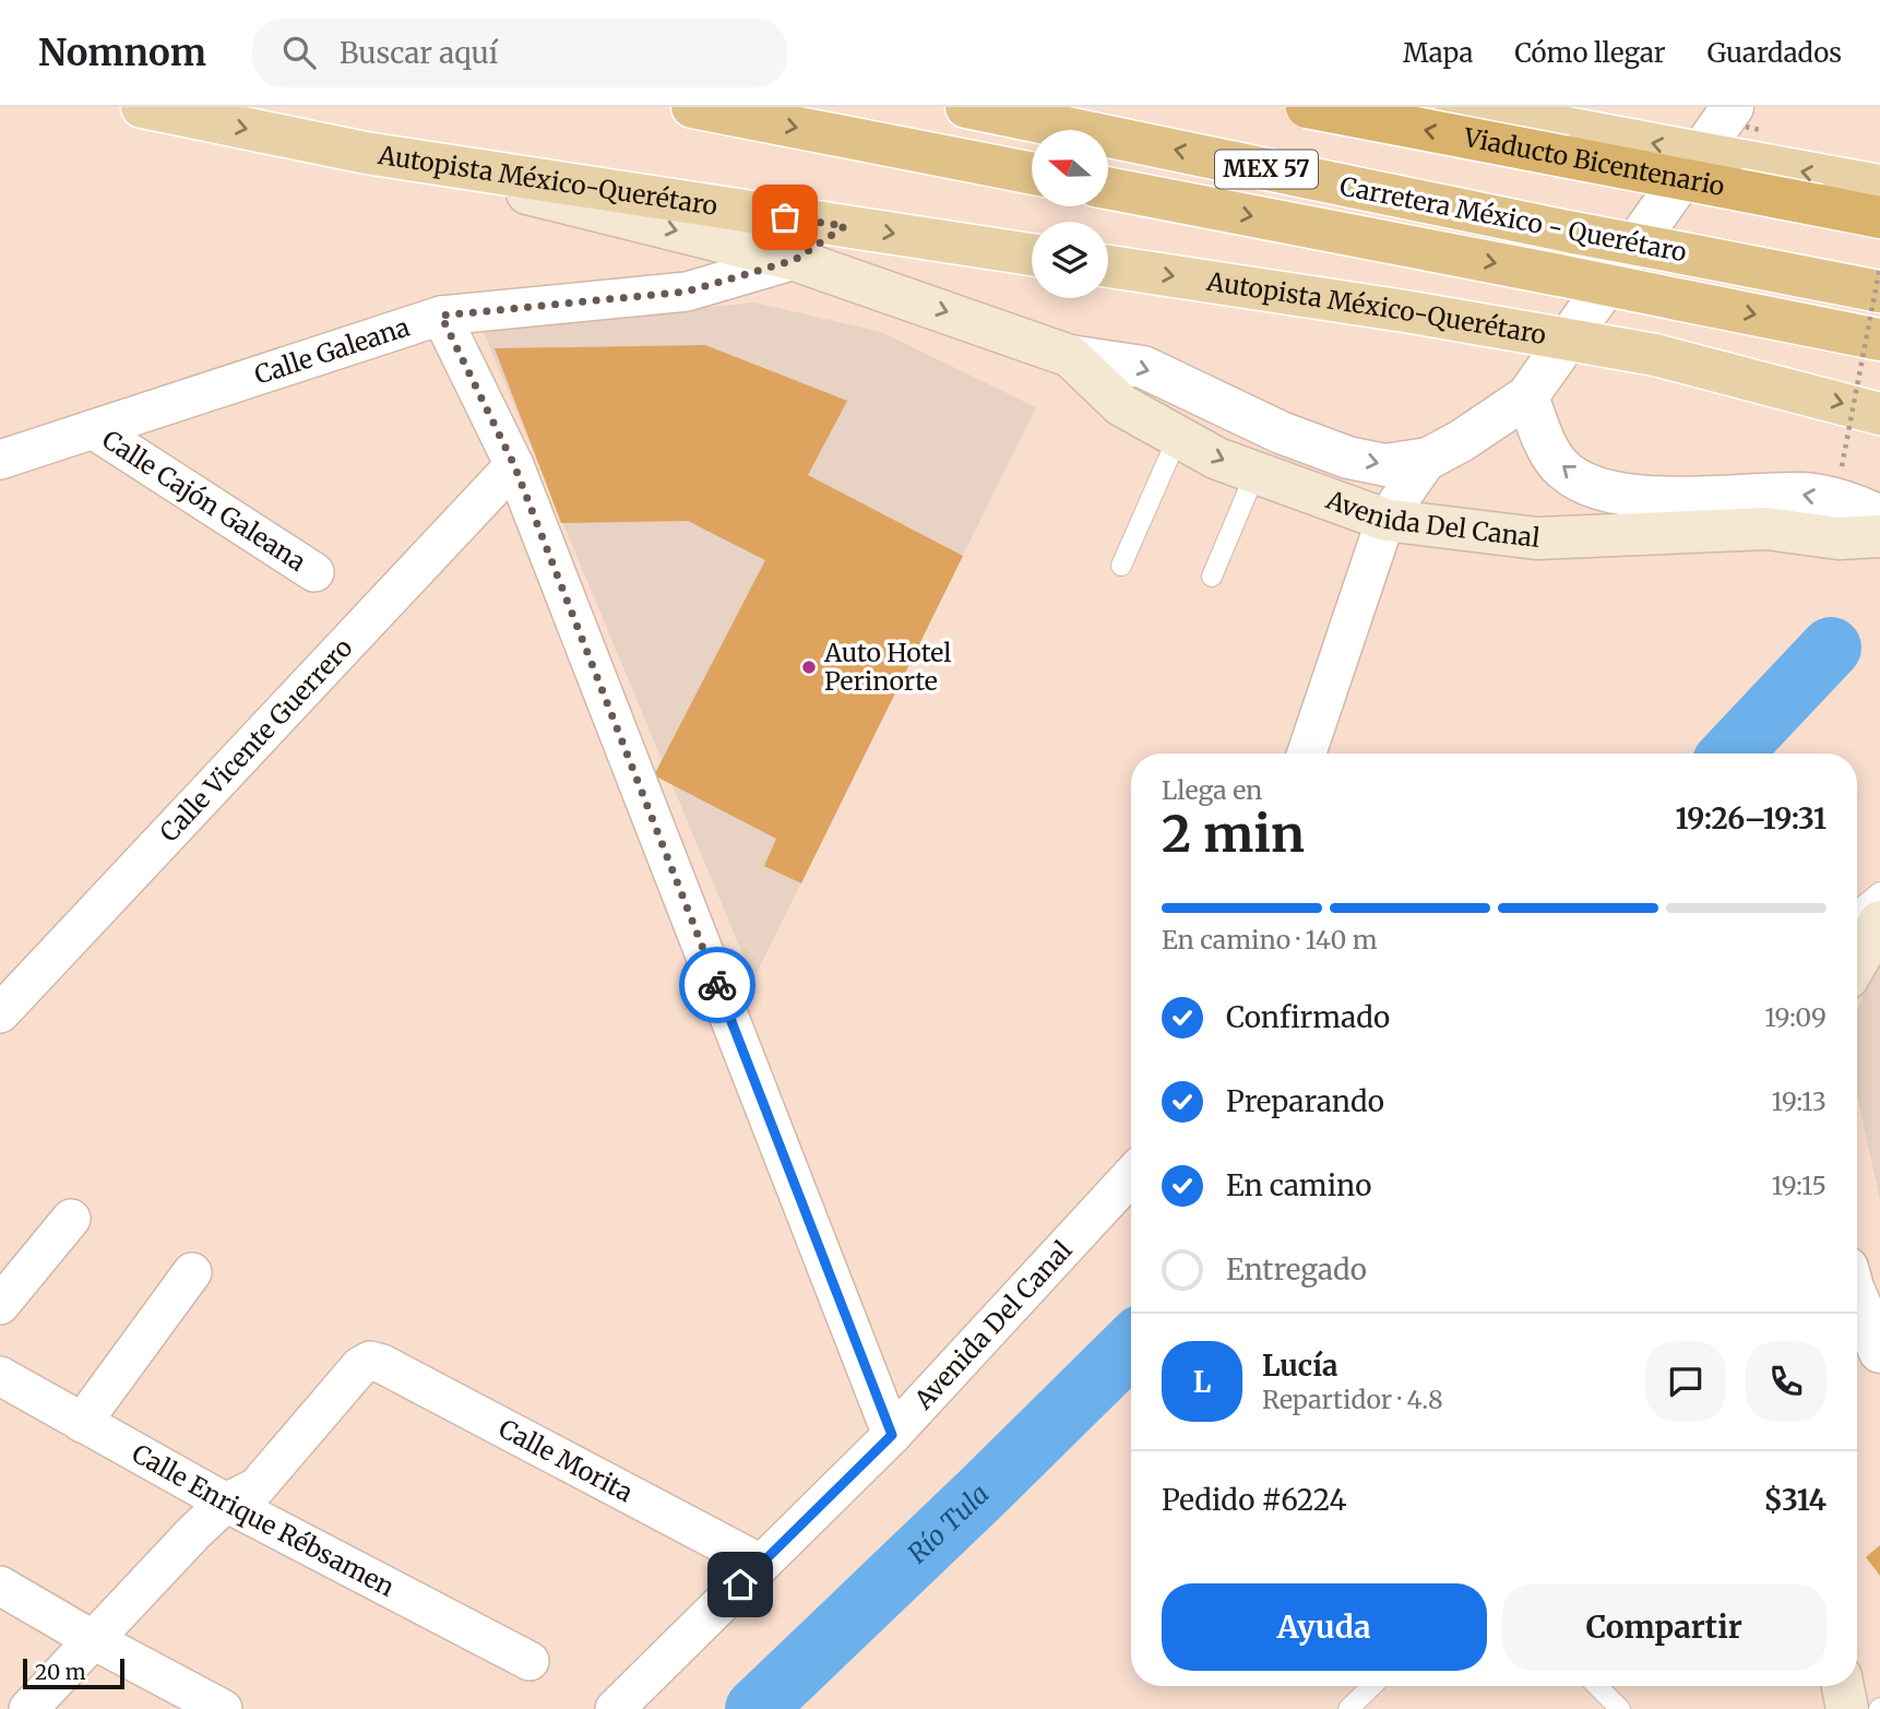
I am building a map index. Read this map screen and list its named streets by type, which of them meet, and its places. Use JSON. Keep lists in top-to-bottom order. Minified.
{"streets":{"highway":["Viaducto Bicentenario","MEX 57","Carretera México - Querétaro"],"main road":["Autopista México-Querétaro","Avenida Del Canal"],"street":["Calle Galeana","Calle Cajón Galeana","Calle Vicente Guerrero","Calle Morita","Calle Enrique Rébsamen"]},"crossings":[["Autopista México-Querétaro","Calle Galeana"],["Calle Galeana","Calle Cajón Galeana"],["Avenida Del Canal","Calle Morita"],["Calle Morita","Calle Enrique Rébsamen"]],"one_way":["Viaducto Bicentenario"],"water":["Río Tula"],"places":["Auto Hotel Perinorte"],"scale_bar":"20 m","north":"left","page":{"header":"Nomnom","search":"Buscar aquí","nav":["Mapa","Cómo llegar","Guardados"],"heading":["2 min","Llega en","19:26–19:31"],"panel":["Lucía","Repartidor · 4.8","Pedido #6224","$314"],"bar":"En camino · 140 m","list":[["Confirmado","19:09"],["Preparando","19:13"],["En camino","19:15"],"Entregado"],"round":"L","buttons":["Ayuda","Compartir"],"scale":"20 m"}}
